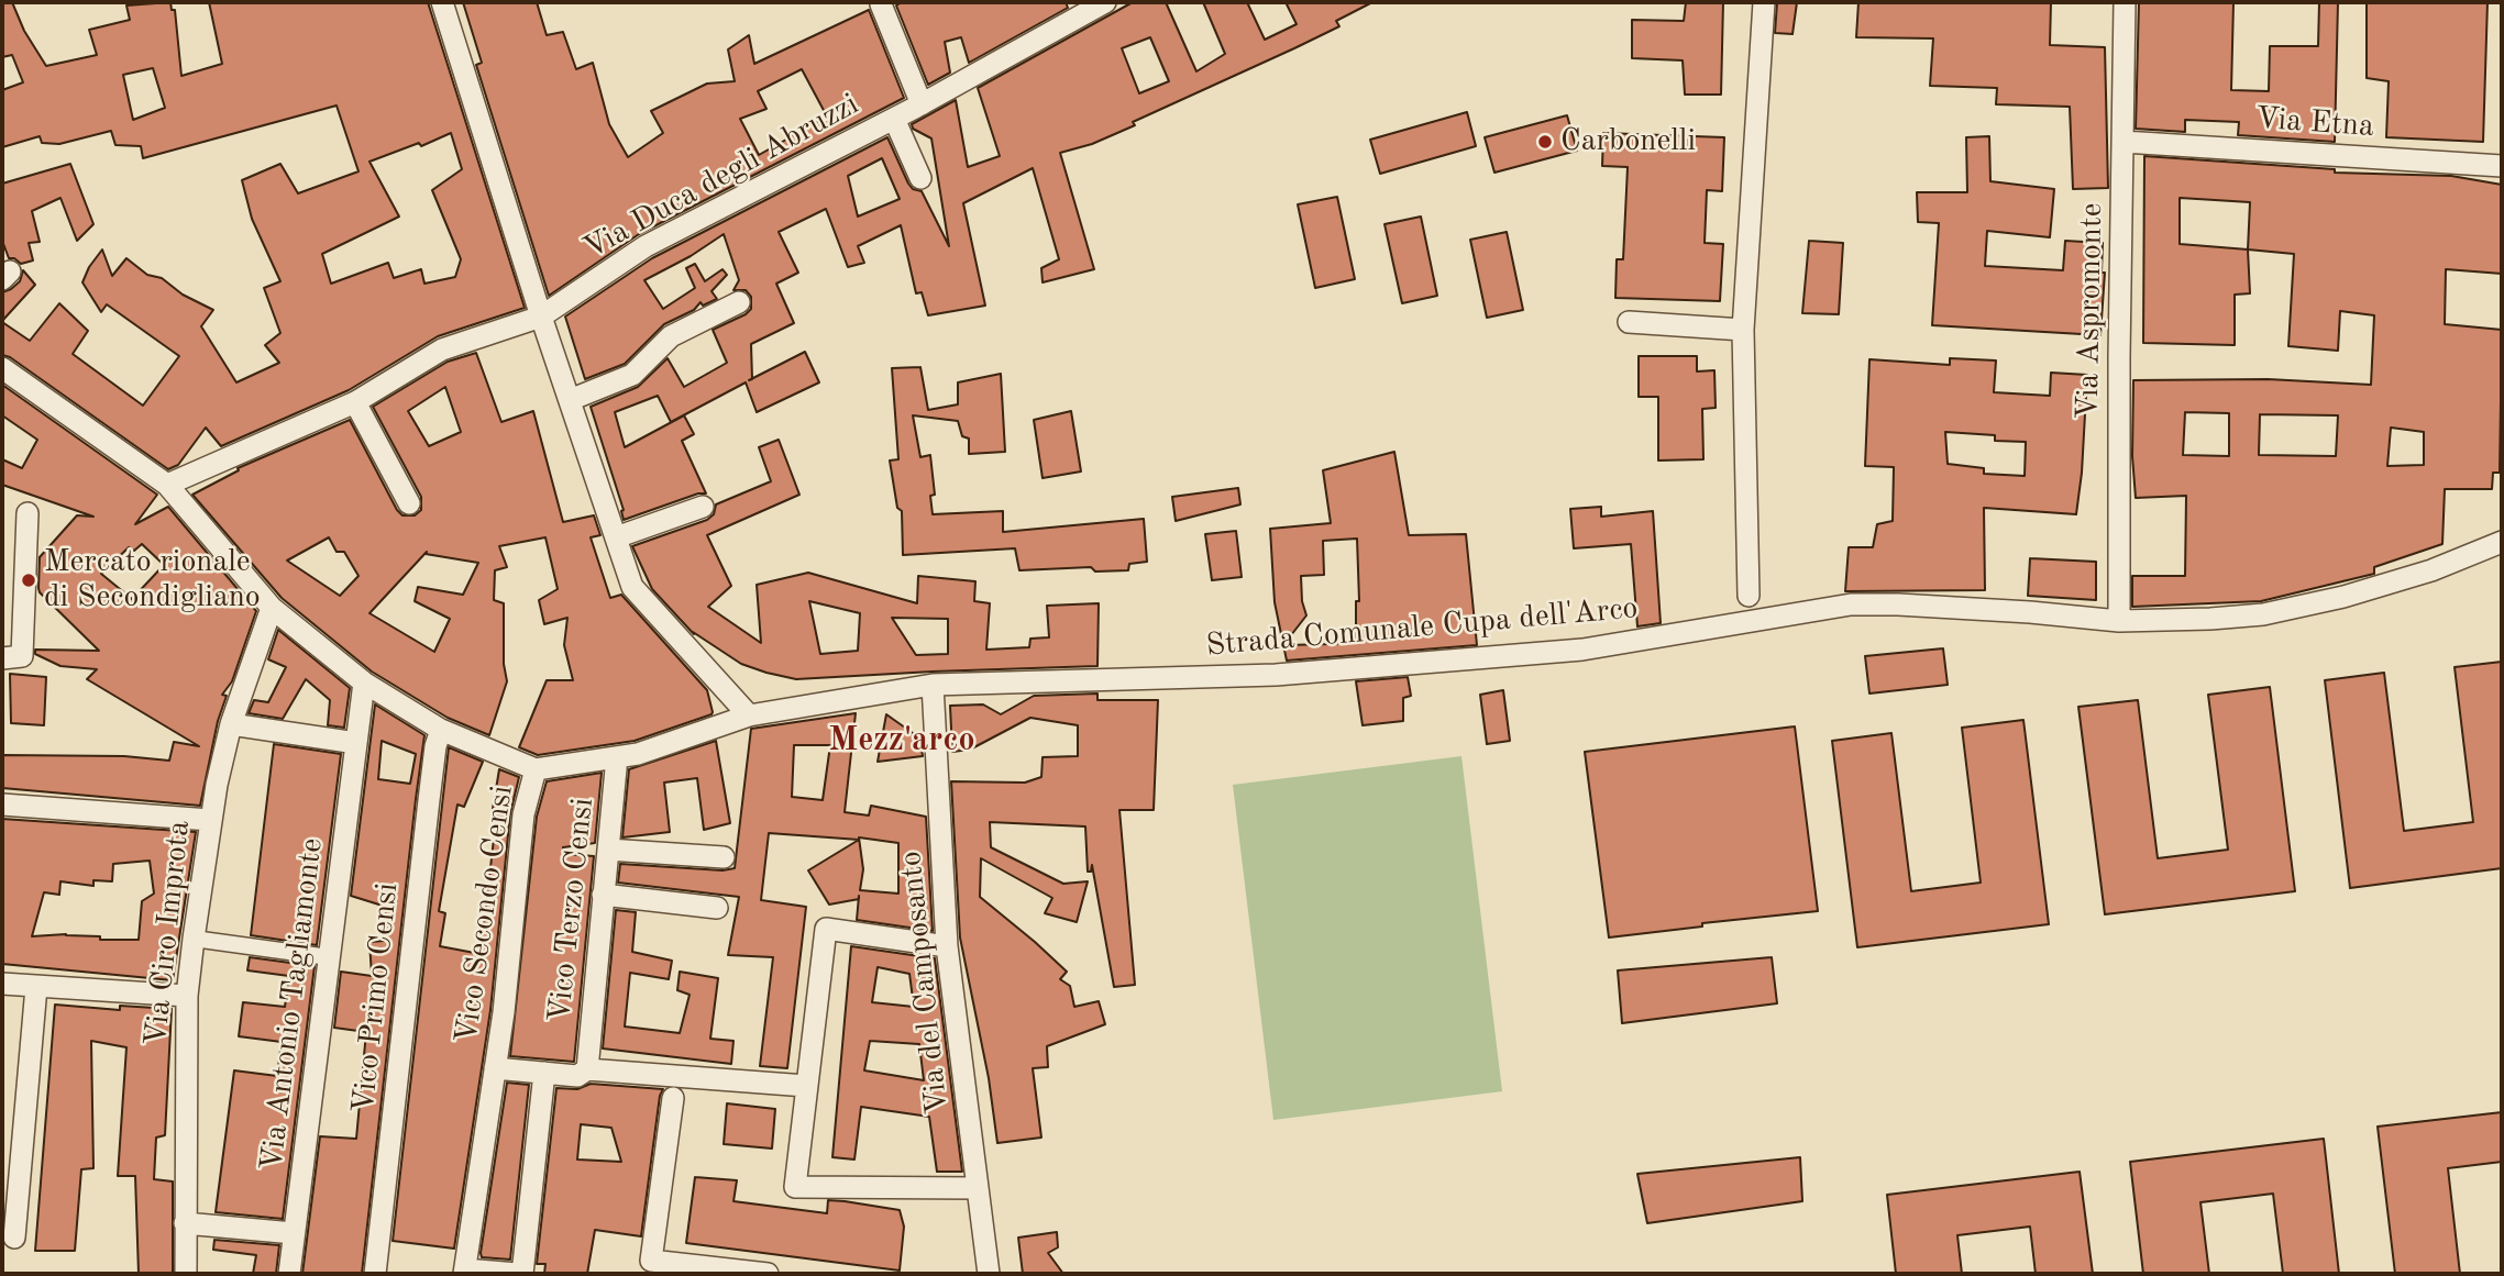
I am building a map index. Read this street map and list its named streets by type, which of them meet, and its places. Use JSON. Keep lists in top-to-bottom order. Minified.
{"streets":{"street":["Via Etna","Via Duca degli Abruzzi","Via Aspromonte","Strada Comunale Cupa dell'Arco","Vico Terzo Censi","Vico Secondo Censi","Via Ciro Improta","Via del Camposanto","Vico Primo Censi","Via Antonio Tagliamonte"]},"crossings":[["Via Etna","Via Aspromonte"],["Via Aspromonte","Strada Comunale Cupa dell'Arco"],["Strada Comunale Cupa dell'Arco","Vico Terzo Censi"],["Strada Comunale Cupa dell'Arco","Vico Secondo Censi"],["Strada Comunale Cupa dell'Arco","Via del Camposanto"],["Vico Terzo Censi","Vico Secondo Censi"]],"districts":["Mezz'arco"],"places":["Carbonelli","Mercato rionale di Secondigliano"]}
